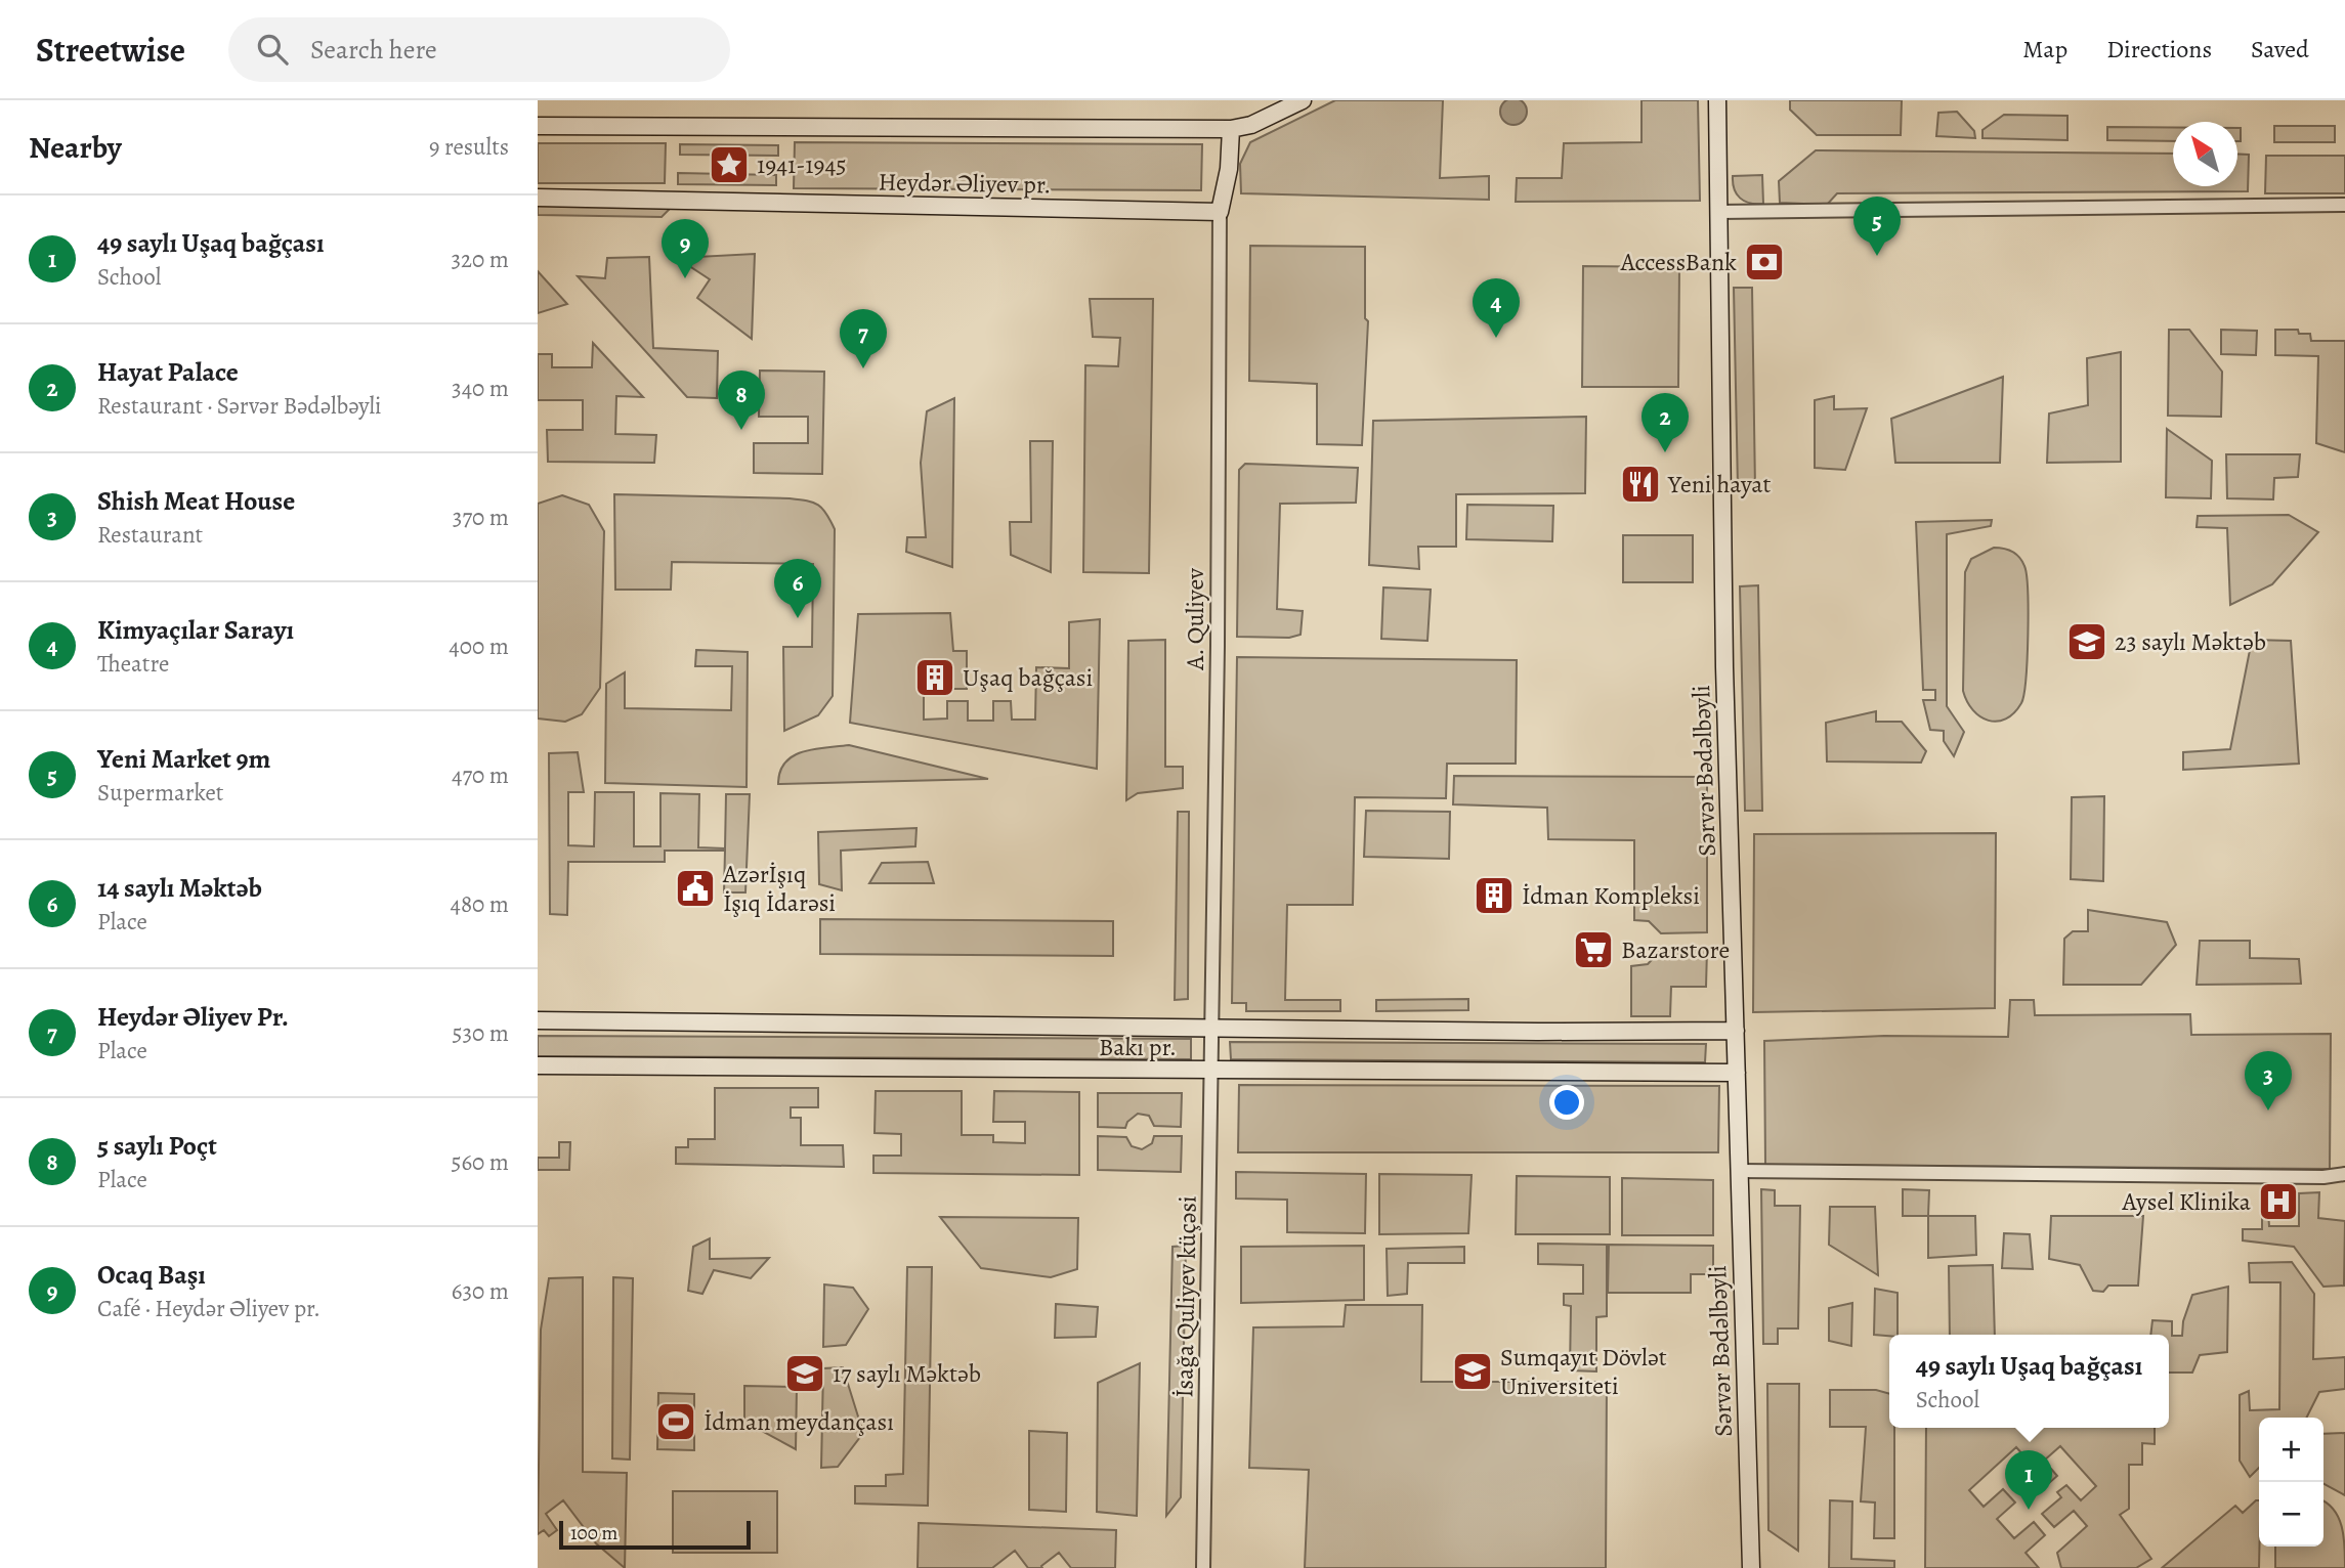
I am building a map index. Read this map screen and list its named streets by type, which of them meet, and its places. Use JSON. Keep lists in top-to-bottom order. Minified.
{"streets":{"street":["Heydər Əliyev pr.","A. Quliyev","Sərvər Bədəlbəyli","Bakı pr.","İsağa Quliyev küçəsi"]},"crossings":[["Heydər Əliyev pr.","A. Quliyev"],["A. Quliyev","Bakı pr."],["A. Quliyev","İsağa Quliyev küçəsi"],["Sərvər Bədəlbəyli","Bakı pr."],["Bakı pr.","İsağa Quliyev küçəsi"]],"places":{"place":["1941-1945"],"bank":["AccessBank"],"restaurant":["Yeni hayat"],"school or university":["23 saylı Məktəb","Sumqayıt Dövlət Universiteti","17 saylı Məktəb"],"building":["Uşaq bağçasi","İdman Kompleksi"],"public building":["Azərİşıq İşıq İdarəsi"],"supermarket":["Bazarstore"],"hospital":["Aysel Klinika"],"sports":["İdman meydançası"]},"scale_bar":"100 m","north":"top left","page":{"header":"Streetwise","search":"Search here","nav":["Map","Directions","Saved"],"heading":["Nearby","9 results"],"list":[{"mark":"1","name":"49 saylı Uşaq bağçası","note":"School","value":"320 m"},{"mark":"2","name":"Hayat Palace","note":"Restaurant · Sərvər Bədəlbəyli","value":"340 m"},{"mark":"3","name":"Shish Meat House","note":"Restaurant","value":"370 m"},{"mark":"4","name":"Kimyaçılar Sarayı","note":"Theatre","value":"400 m"},{"mark":"5","name":"Yeni Market 9m","note":"Supermarket","value":"470 m"},{"mark":"6","name":"14 saylı Məktəb","note":"Place","value":"480 m"},{"mark":"7","name":"Heydər Əliyev Pr.","note":"Place","value":"530 m"},{"mark":"8","name":"5 saylı Poçt","note":"Place","value":"560 m"},{"mark":"9","name":"Ocaq Başı","note":"Café · Heydər Əliyev pr.","value":"630 m"}],"pins":["5","9","4","7","8","2","6","3","1"],"popup":["49 saylı Uşaq bağçası","School"],"map_buttons":["+","−"],"scale":"100 m"}}
